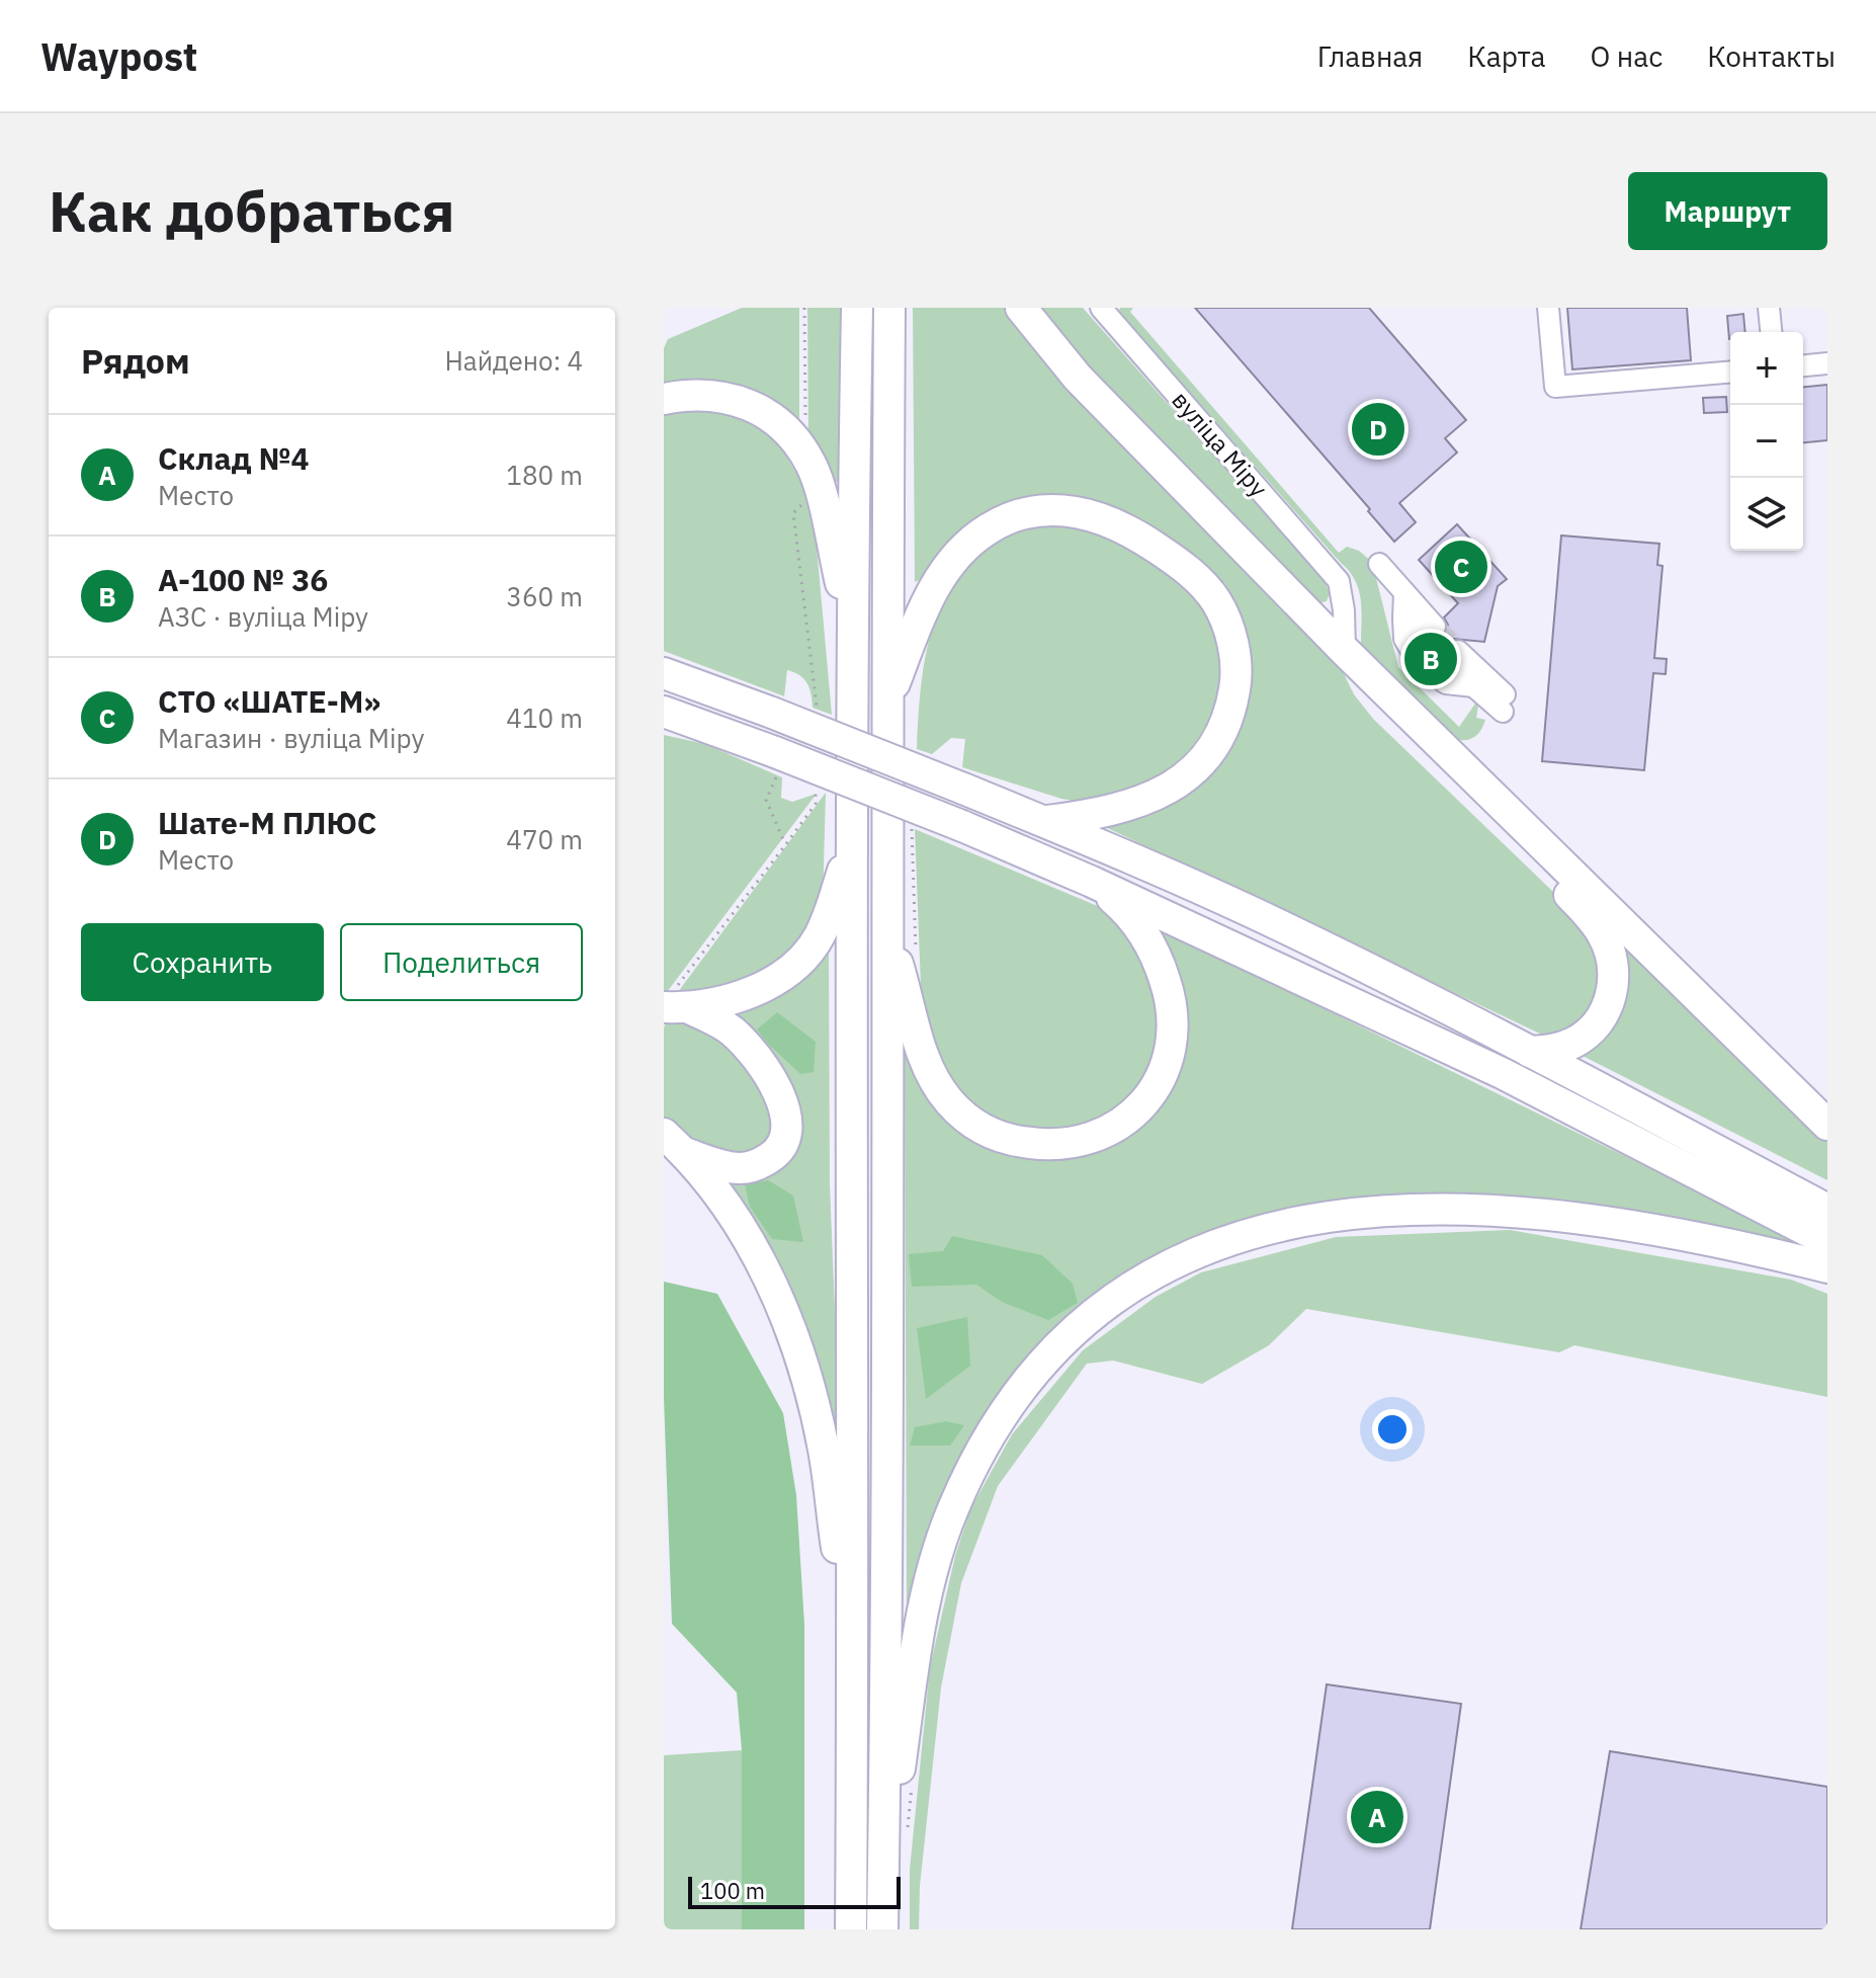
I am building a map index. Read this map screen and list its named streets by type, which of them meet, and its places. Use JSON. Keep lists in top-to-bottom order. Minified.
{"streets":{"street":["вуліца Міру"]},"scale_bar":"100 m","page":{"header":"Waypost","nav":["Главная","Карта","О нас","Контакты"],"buttons":["Маршрут",["Сохранить","Поделиться"]],"title":"Как добраться","heading":["Рядом","Найдено: 4"],"map_buttons":["+","−"],"pins":["D","C","B","A"],"list":[{"mark":"A","name":"Склад №4","note":"Место","value":"180 m"},{"mark":"B","name":"А-100 № 36","note":"АЗС · вуліца Міру","value":"360 m"},{"mark":"C","name":"СТО «ШАТЕ-М»","note":"Магазин · вуліца Міру","value":"410 m"},{"mark":"D","name":"Шате-М ПЛЮС","note":"Место","value":"470 m"}],"scale":"100 m"}}
